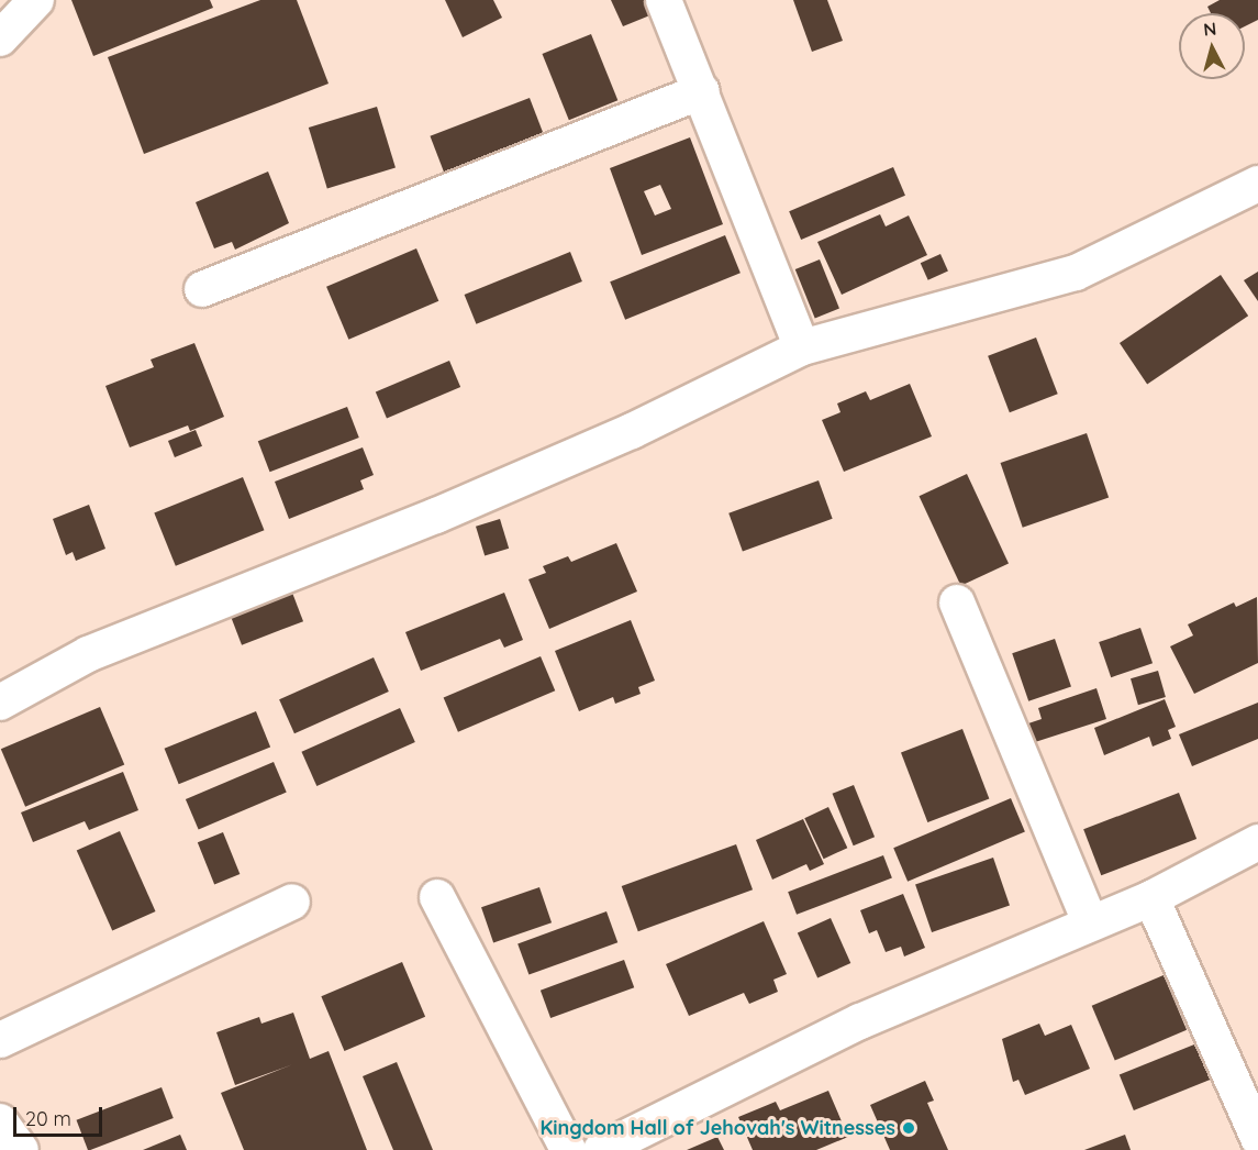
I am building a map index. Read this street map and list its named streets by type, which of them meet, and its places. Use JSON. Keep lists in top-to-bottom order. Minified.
{"places":["Kingdom Hall of Jehovah's Witnesses"],"scale_bar":"20 m","north":"top"}
